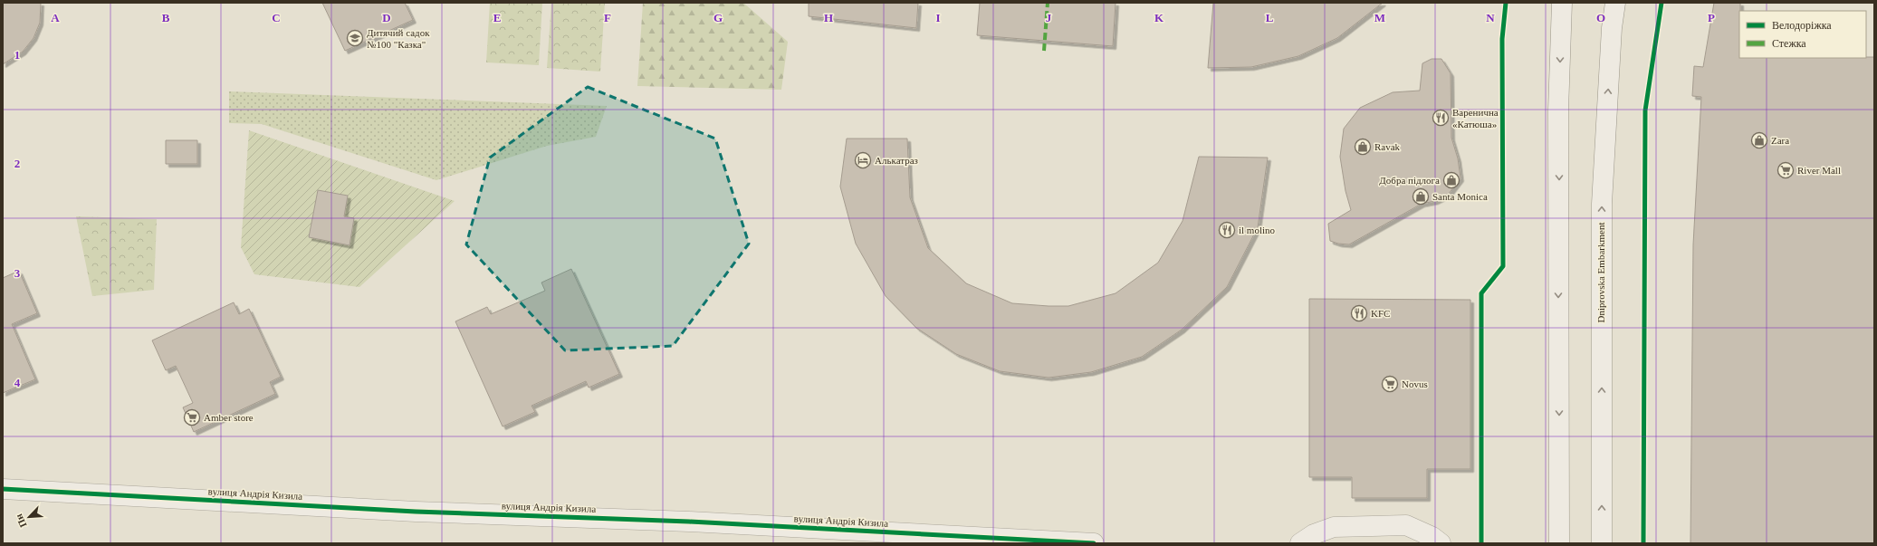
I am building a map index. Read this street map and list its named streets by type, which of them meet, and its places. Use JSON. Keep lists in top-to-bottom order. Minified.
{"streets":{"street":["Dniprovska Embarkment","вулиця Андрія Кизила"]},"places":{"school or university":["Дитячий садок №100 \"Казка\""],"restaurant":["Варенична «Катюша»","il molino","KFC"],"shop":["Zara","Ravak","Добра підлога","Santa Monica"],"hotel":["Алькатраз"],"supermarket":["River Mall","Novus","Amber store"]},"legend":["Велодоріжка","Стежка"],"north":"bottom left","grid":{"columns":["A","B","C","D","E","F","G","H","I","J","K","L","M","N","O","P"],"rows":["1","2","3","4"]}}
